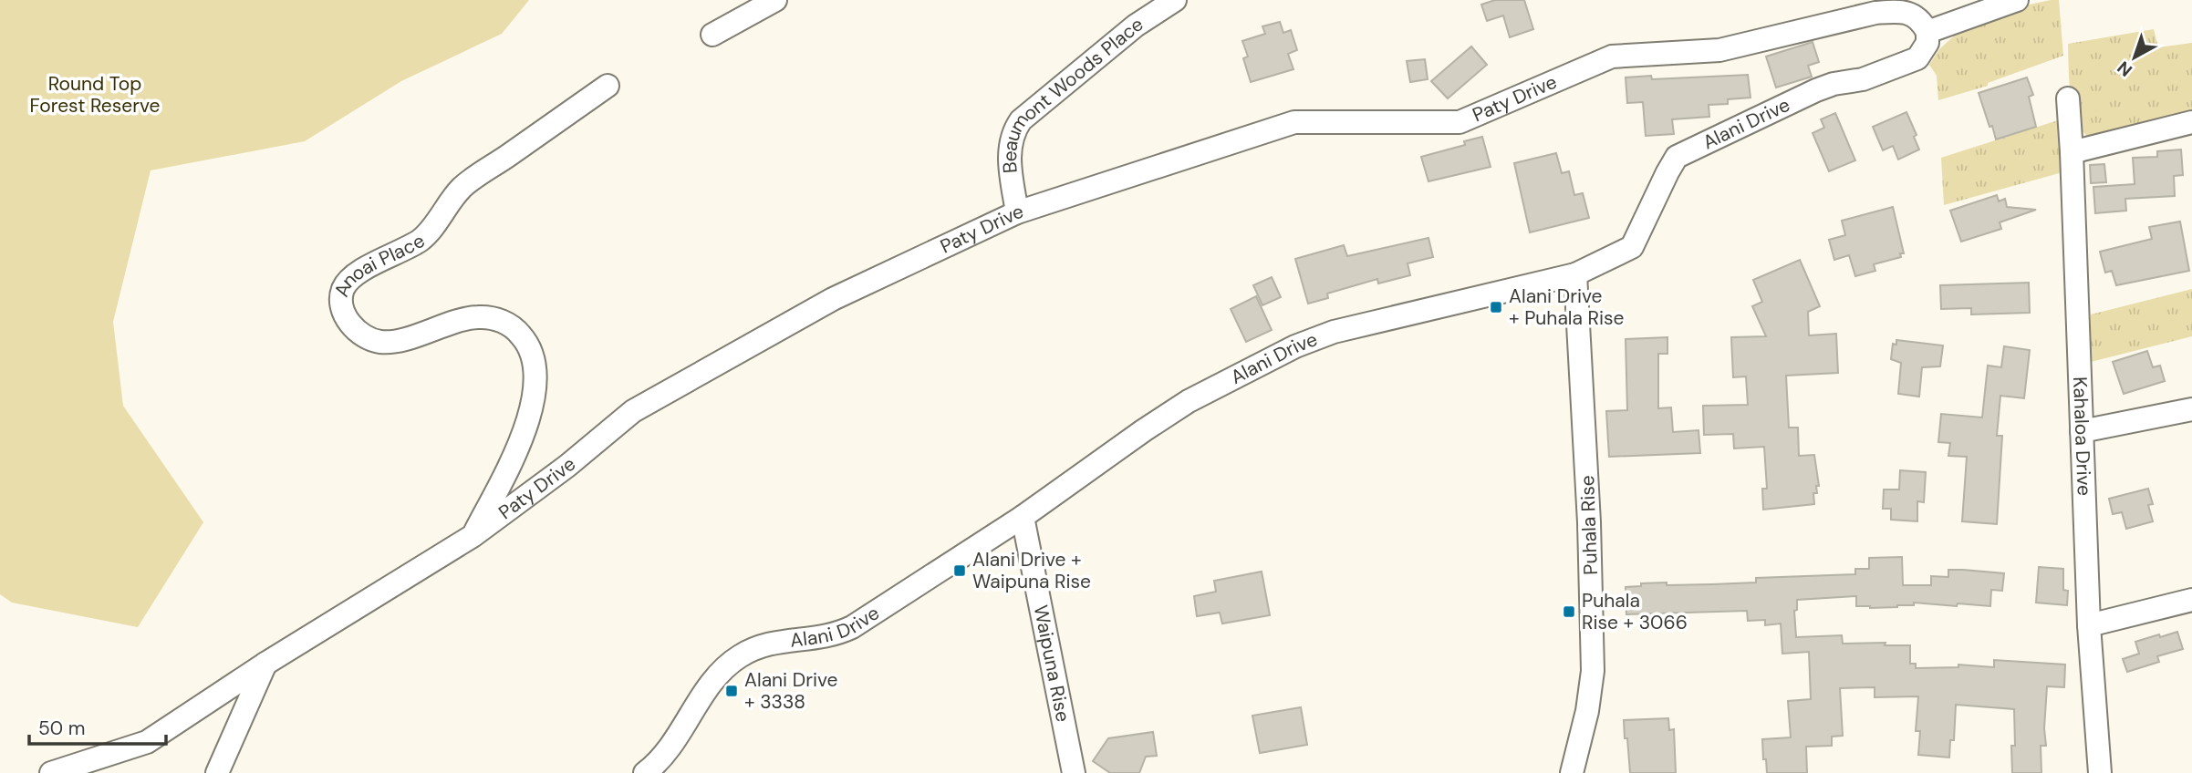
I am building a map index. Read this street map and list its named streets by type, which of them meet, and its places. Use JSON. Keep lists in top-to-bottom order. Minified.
{"streets":{"street":["Paty Drive","Beaumont Woods Place","Alani Drive","Anoai Place","Kahaloa Drive","Puhala Rise","Waipuna Rise"]},"crossings":[["Paty Drive","Beaumont Woods Place"],["Paty Drive","Alani Drive"],["Paty Drive","Anoai Place"],["Alani Drive","Puhala Rise"],["Alani Drive","Waipuna Rise"]],"parks":["Round Top Forest Reserve"],"places":{"transit":["Alani Drive + Puhala Rise","Alani Drive + Waipuna Rise","Puhala Rise + 3066","Alani Drive + 3338"]},"scale_bar":"50 m","north":"bottom left"}
